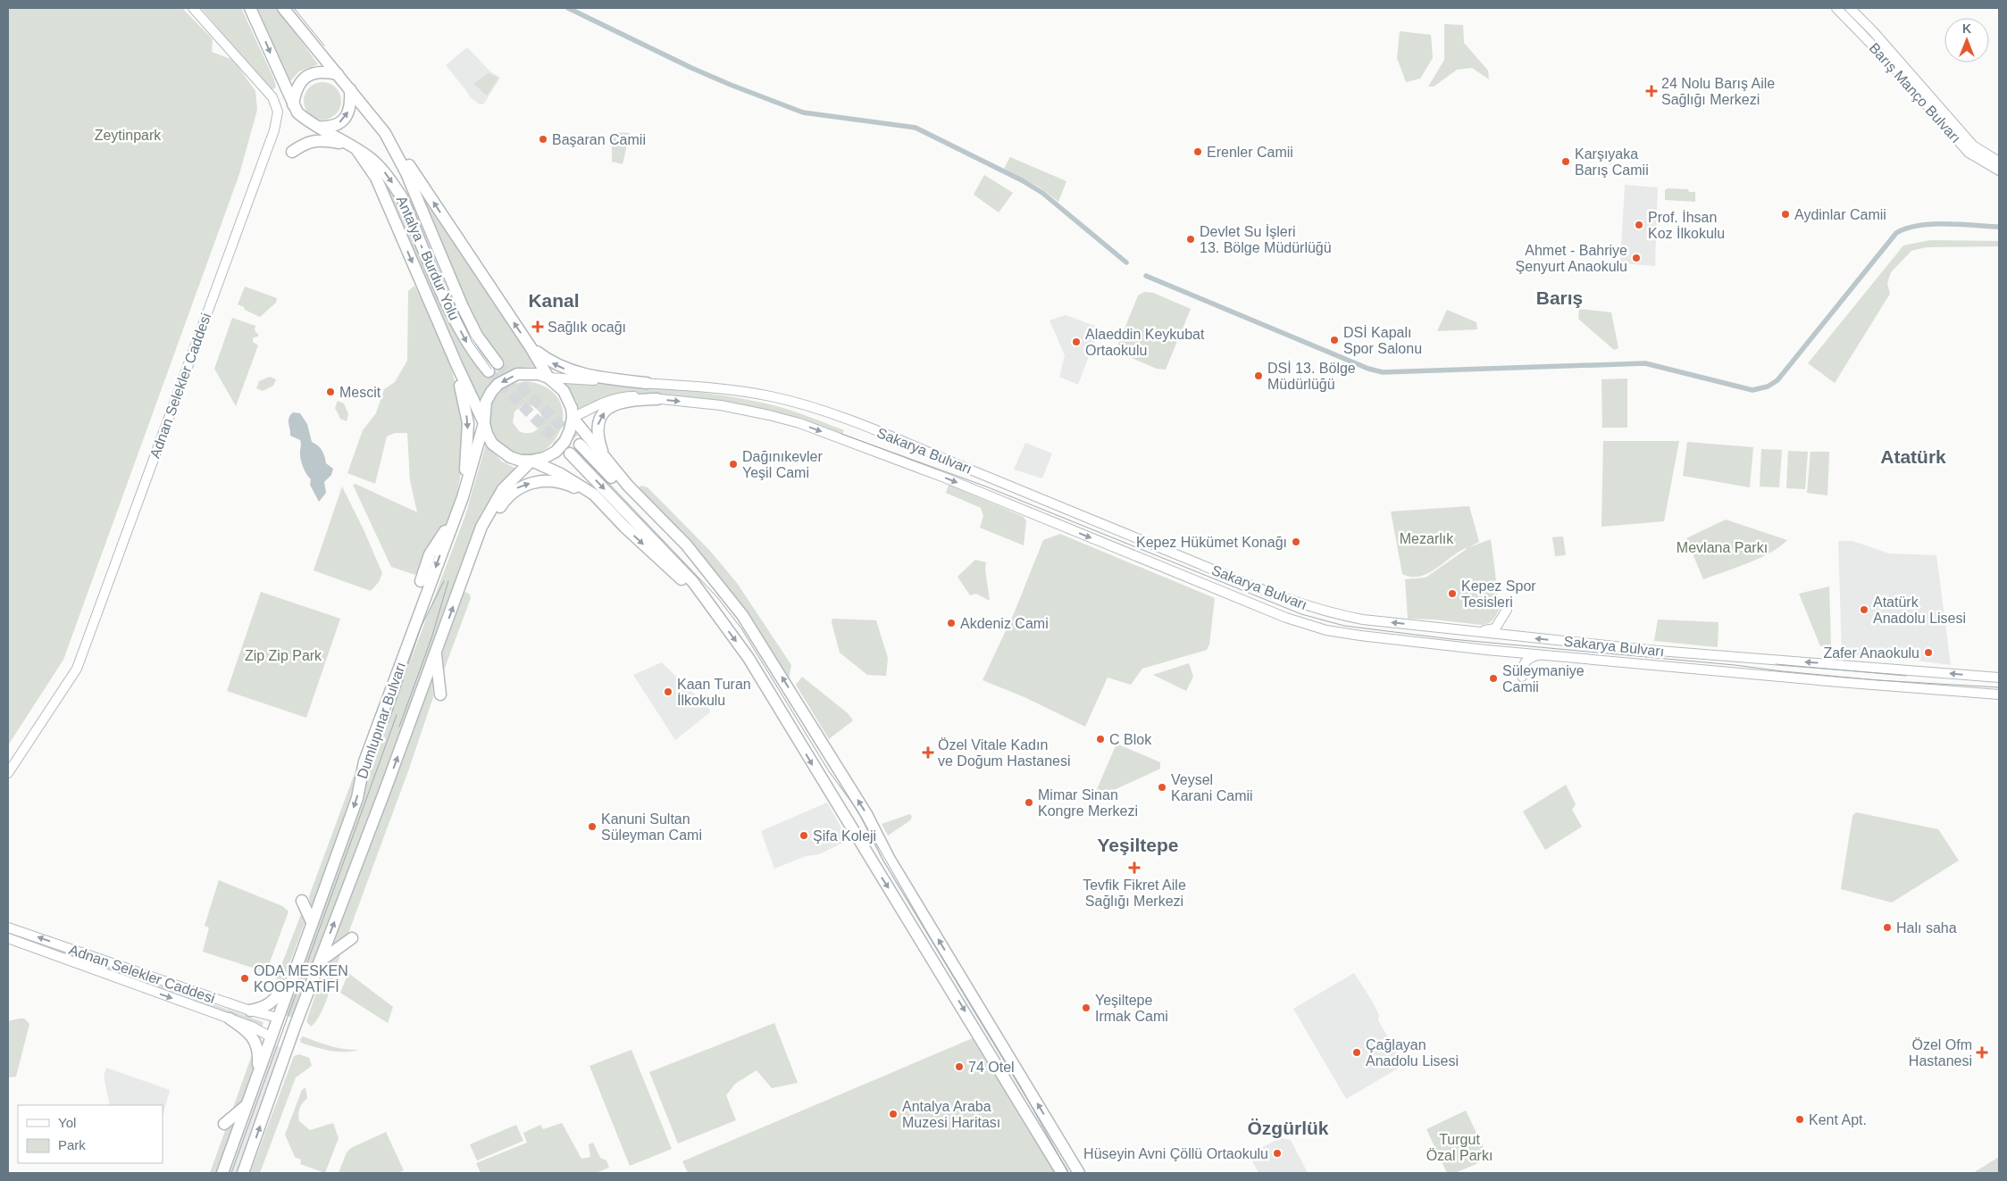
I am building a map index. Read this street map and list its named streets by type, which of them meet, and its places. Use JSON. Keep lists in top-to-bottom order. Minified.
{"streets":{"highway":["Antalya - Burdur Yolu","Dumlupınar Bulvarı"],"main road":["Barış Manço Bulvarı","Adnan Selekler Caddesi","Sakarya Bulvarı"]},"crossings":[["Adnan Selekler Caddesi","Dumlupınar Bulvarı"],["Sakarya Bulvarı","Dumlupınar Bulvarı"]],"districts":["Barış","Kanal","Atatürk","Yeşiltepe","Özgürlük"],"parks":["Zeytinpark","Mezarlık","Mevlana Parkı","Zip Zip Park","Turgut Özal Parkı"],"places":{"health":["24 Nolu Barış Aile Sağlığı Merkezi","Sağlık ocağı","Özel Vitale Kadın ve Doğum Hastanesi","Tevfik Fikret Aile Sağlığı Merkezi","Özel Ofm Hastanesi"],"other":["Başaran Camii","Erenler Camii","Karşıyaka Barış Camii","Aydinlar Camii","Prof. İhsan Koz İlkokulu","Devlet Su İşleri 13. Bölge Müdürlüğü","Ahmet - Bahriye Şenyurt Anaokulu","DSİ Kapalı Spor Salonu","Alaeddin Keykubat Ortaokulu","DSİ 13. Bölge Müdürlüğü","Mescit","Dağınıkevler Yeşil Cami","Kepez Hükümet Konağı","Kepez Spor Tesisleri","Atatürk Anadolu Lisesi","Akdeniz Cami","Zafer Anaokulu","Süleymaniye Camii","Kaan Turan İlkokulu","C Blok","Veysel Karani Camii","Mimar Sinan Kongre Merkezi","Kanuni Sultan Süleyman Cami","Şifa Koleji","Halı saha","ODA MESKEN KOOPRATİFİ","Yeşiltepe Irmak Cami","Çağlayan Anadolu Lisesi","74 Otel","Antalya Araba Muzesi Haritası","Kent Apt.","Hüseyin Avni Çöllü Ortaokulu"]},"legend":["Yol","Park"],"north":"top"}
